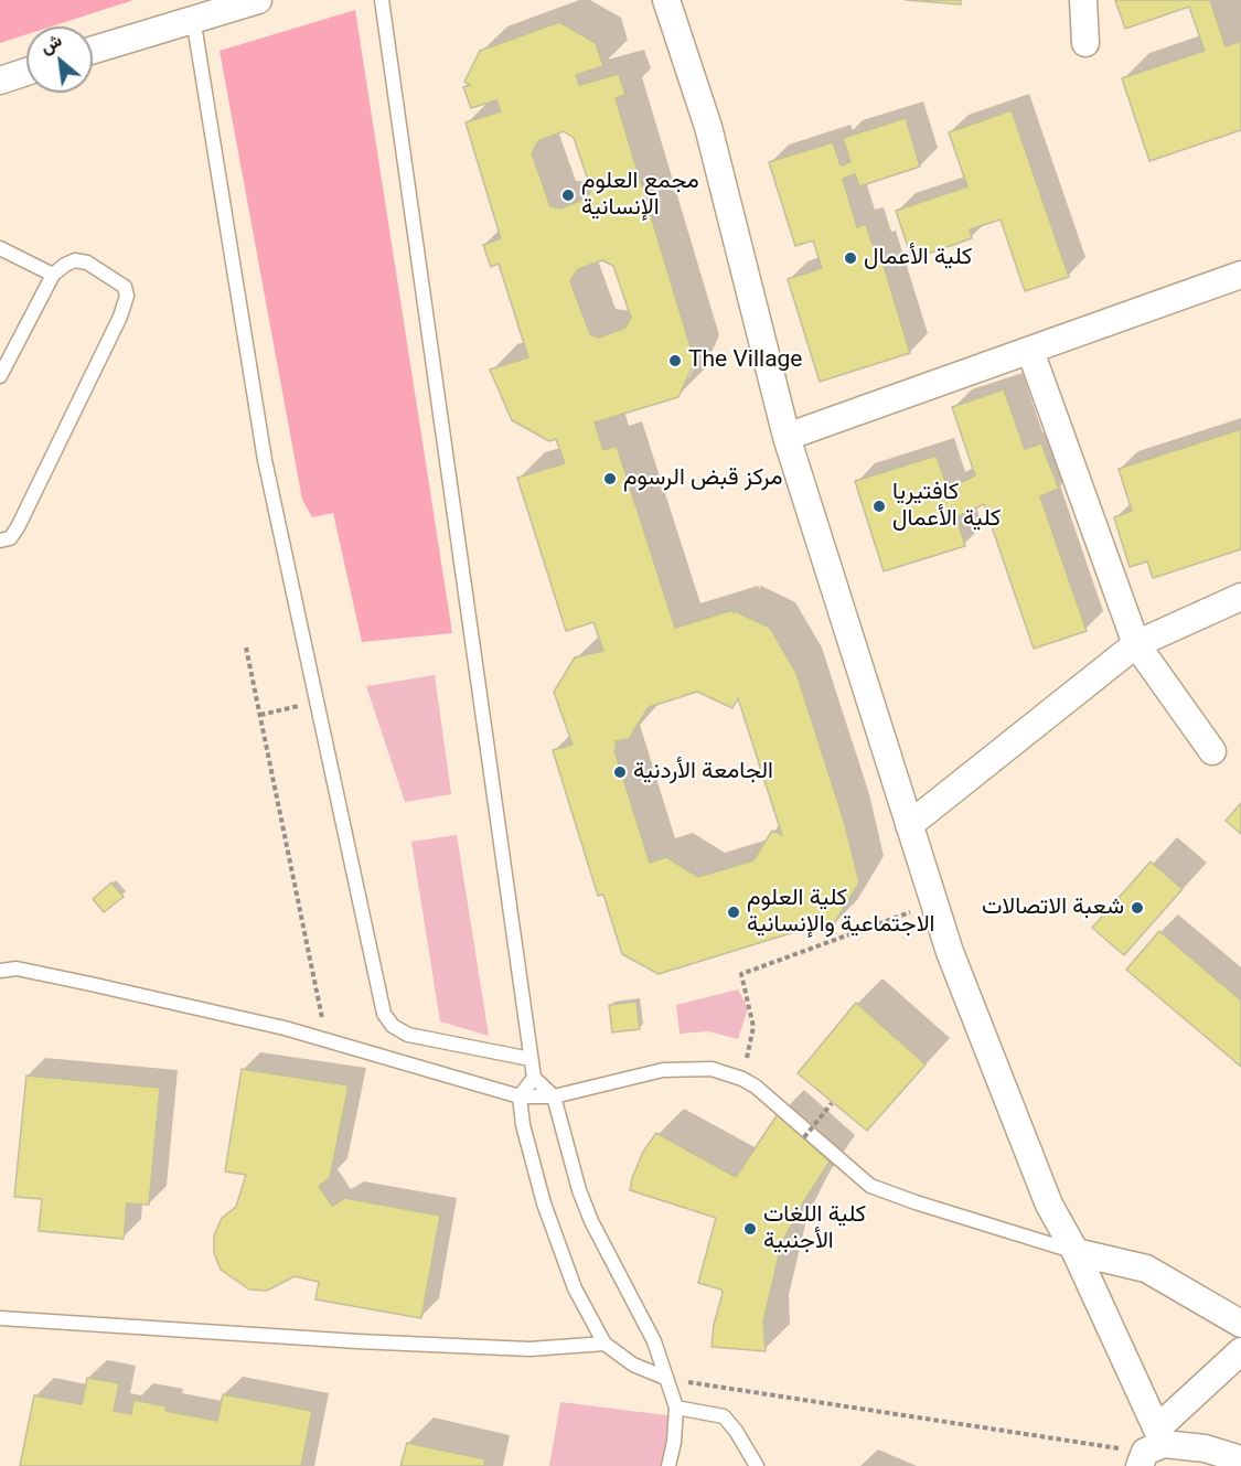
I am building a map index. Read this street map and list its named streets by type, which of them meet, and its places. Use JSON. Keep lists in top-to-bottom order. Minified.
{"places":["مجمع العلوم الإنسانية","كلية الأعمال","The Village","مركز قبض الرسوم","كافتيريا كلية الأعمال","الجامعة الأردنية","شعبة الاتصالات","كلية العلوم الاجتماعية والإنسانية","كلية اللغات الأجنبية"],"north":"top left"}
